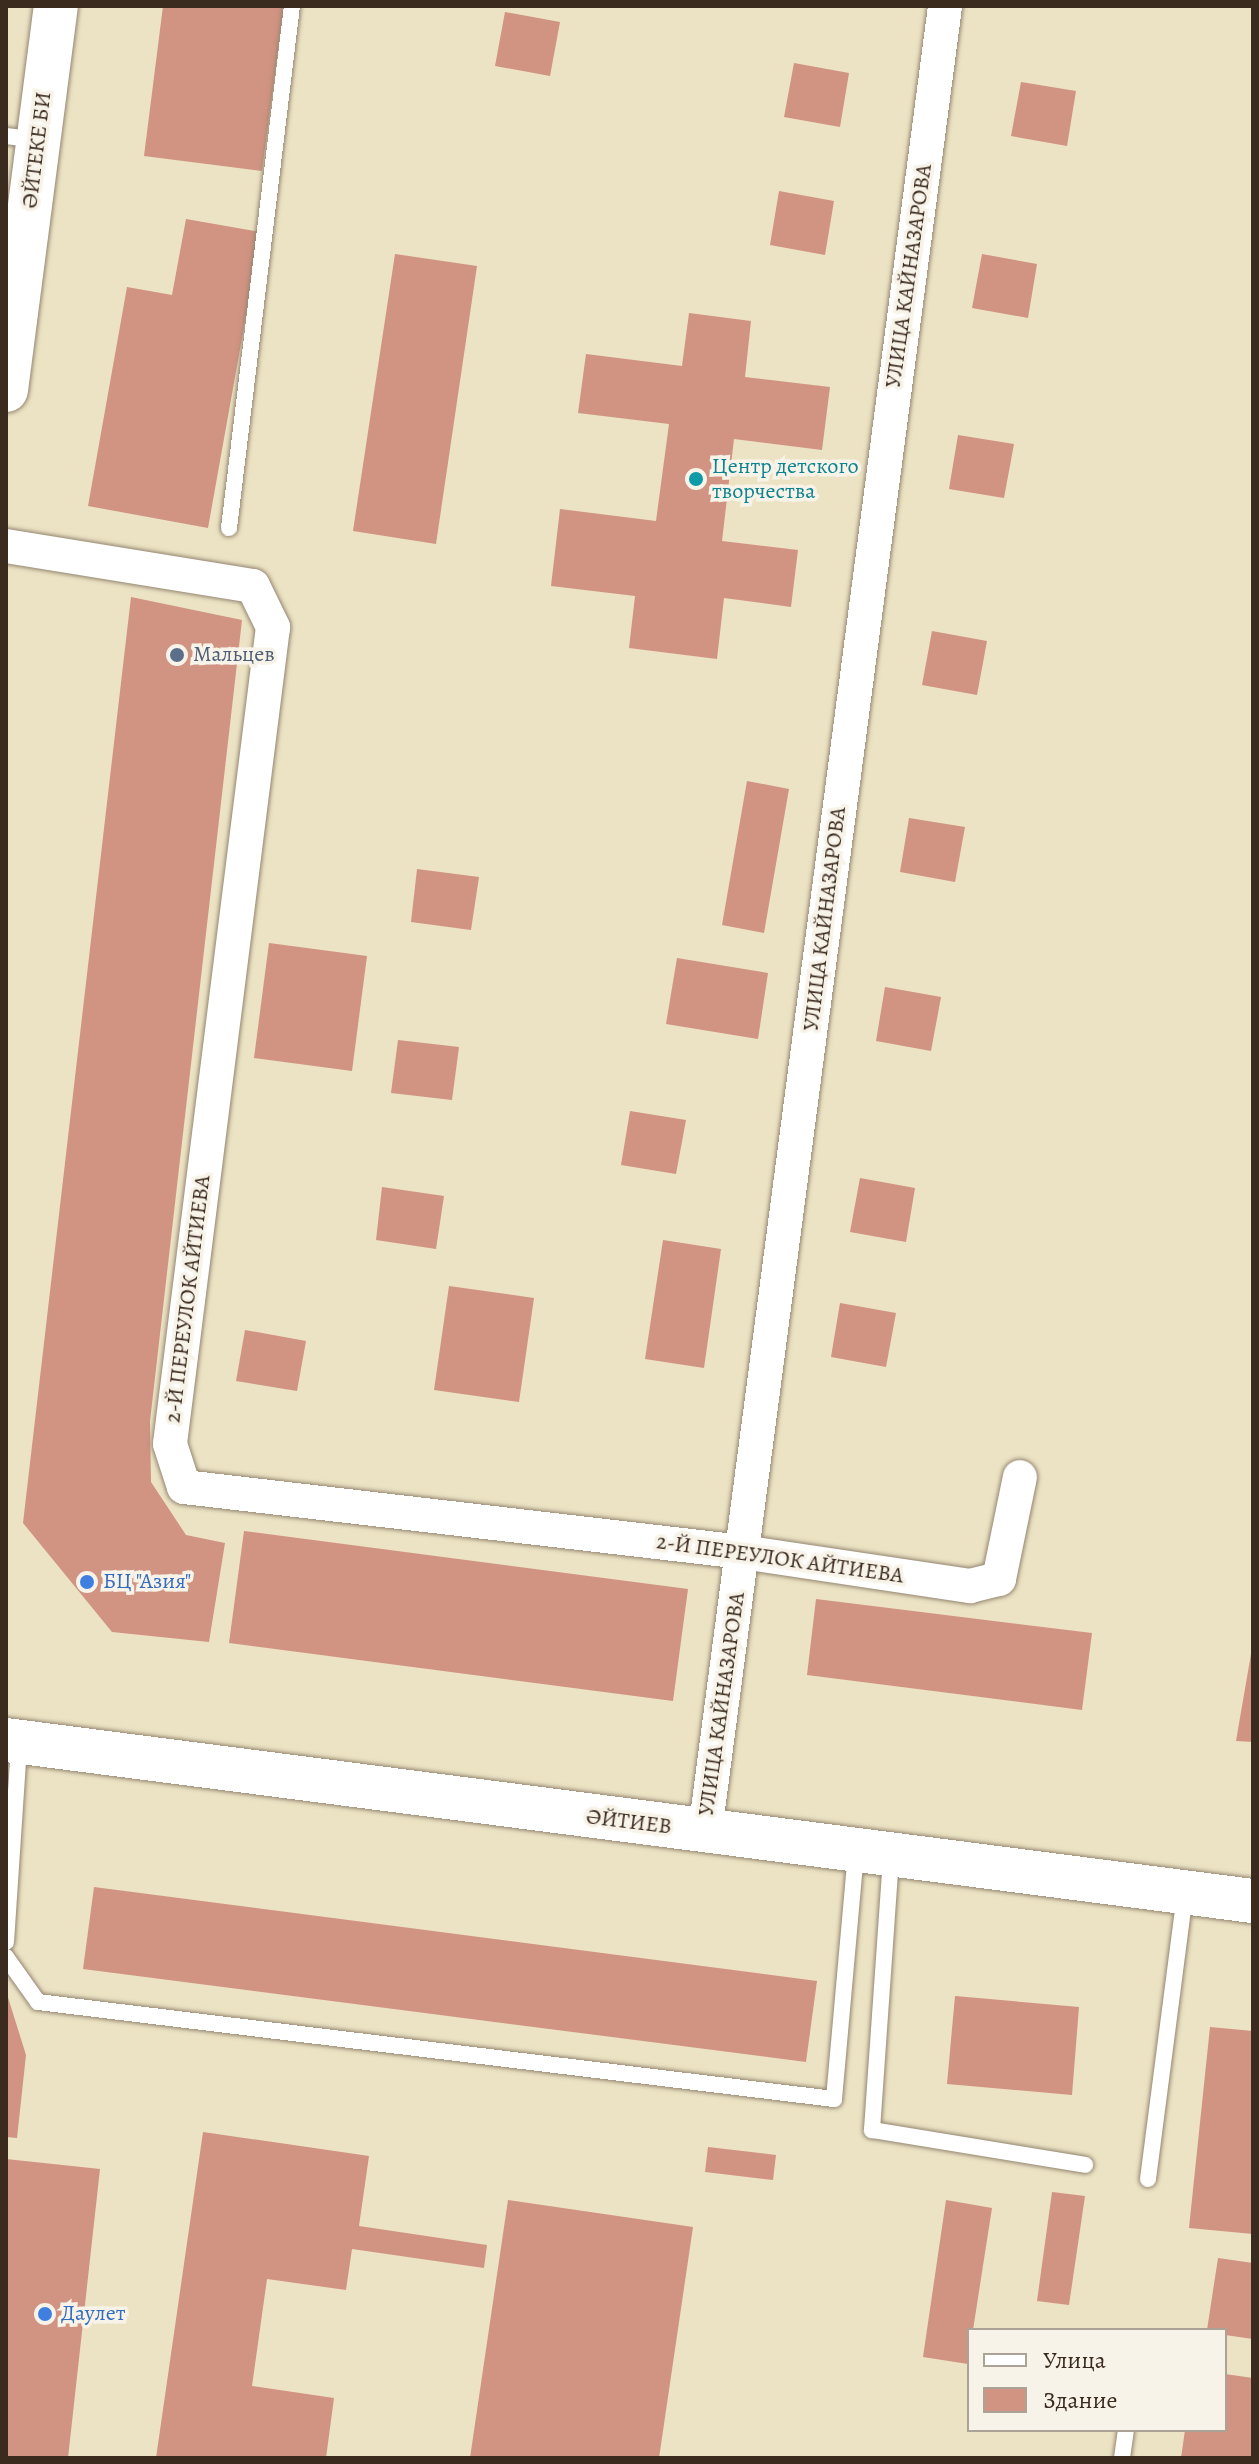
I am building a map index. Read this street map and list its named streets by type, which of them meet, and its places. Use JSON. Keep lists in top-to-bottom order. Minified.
{"streets":{"street":["ӘЙТЕКЕ БИ","УЛИЦА КАЙНАЗАРОВА","2-Й ПЕРЕУЛОК АЙТИЕВА","ӘЙТИЕВ"]},"crossings":[["УЛИЦА КАЙНАЗАРОВА","2-Й ПЕРЕУЛОК АЙТИЕВА"],["УЛИЦА КАЙНАЗАРОВА","ӘЙТИЕВ"]],"places":["Центр детского творчества","Мальцев","БЦ \"Азия\"","Даулет"],"legend":["Улица","Здание"]}
